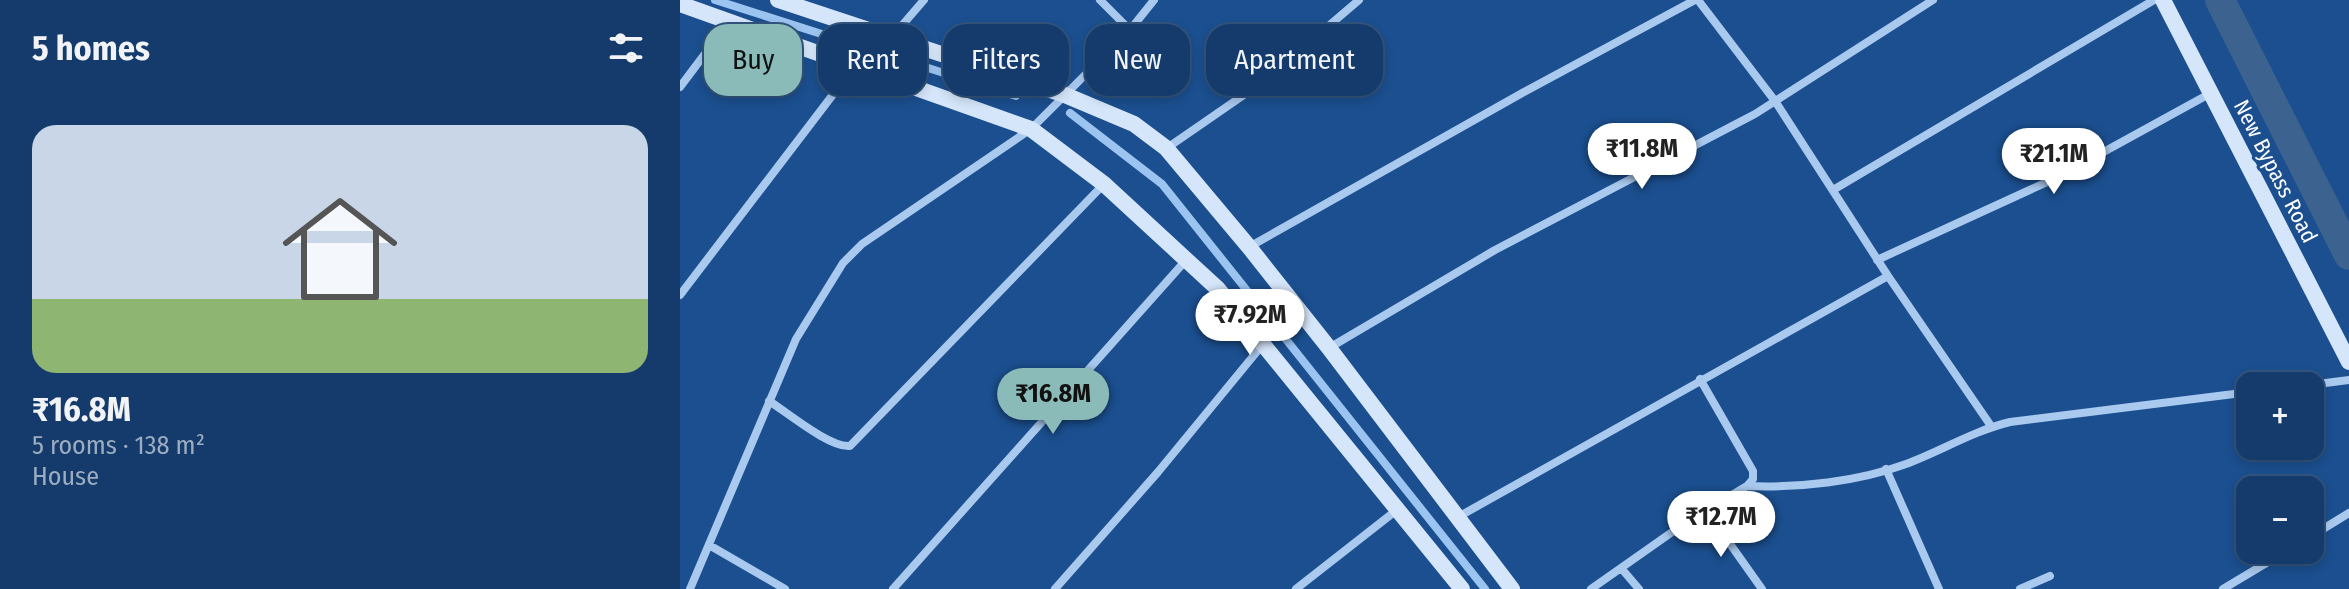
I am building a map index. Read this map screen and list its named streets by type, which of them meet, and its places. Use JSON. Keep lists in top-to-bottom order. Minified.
{"streets":{"street":["New Bypass Road"]},"page":{"heading":"5 homes","chip":["Buy","Rent","Filters","New","Apartment"],"list":[{"name":"₹16.8M","note":"5 rooms · 138 m² · House"}],"price":["₹11.8M","₹21.1M","₹7.92M","₹16.8M","₹12.7M"],"map_buttons":["+","−"]}}
